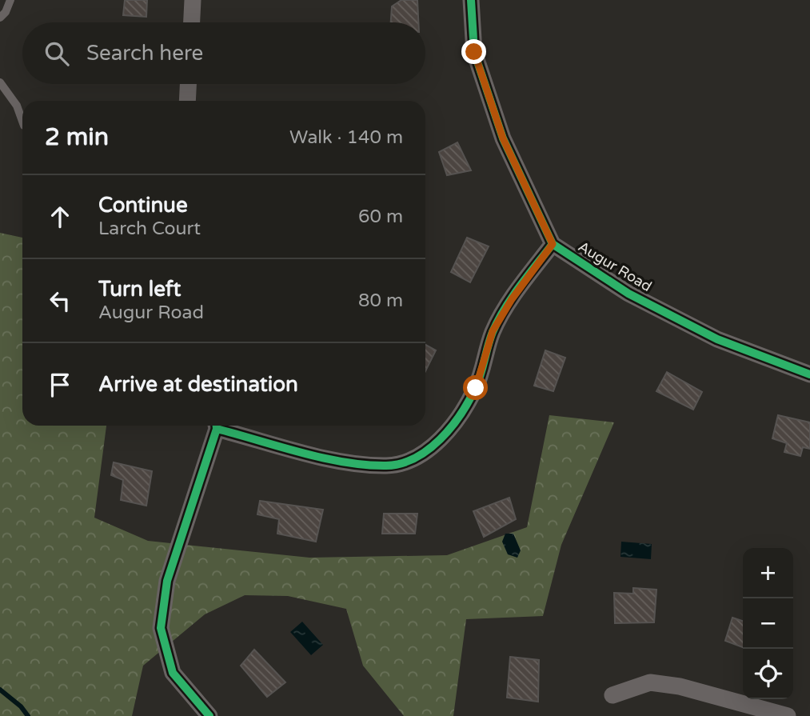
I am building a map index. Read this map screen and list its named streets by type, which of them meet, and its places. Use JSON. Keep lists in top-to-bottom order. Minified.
{"streets":{"street":["Augur Road"]},"page":{"search":"Search here","heading":["2 min","Walk · 140 m"],"list":[["Continue","Larch Court","60 m"],["Turn left","Augur Road","80 m"],"Arrive at destination"],"map_buttons":["+","−"]}}
